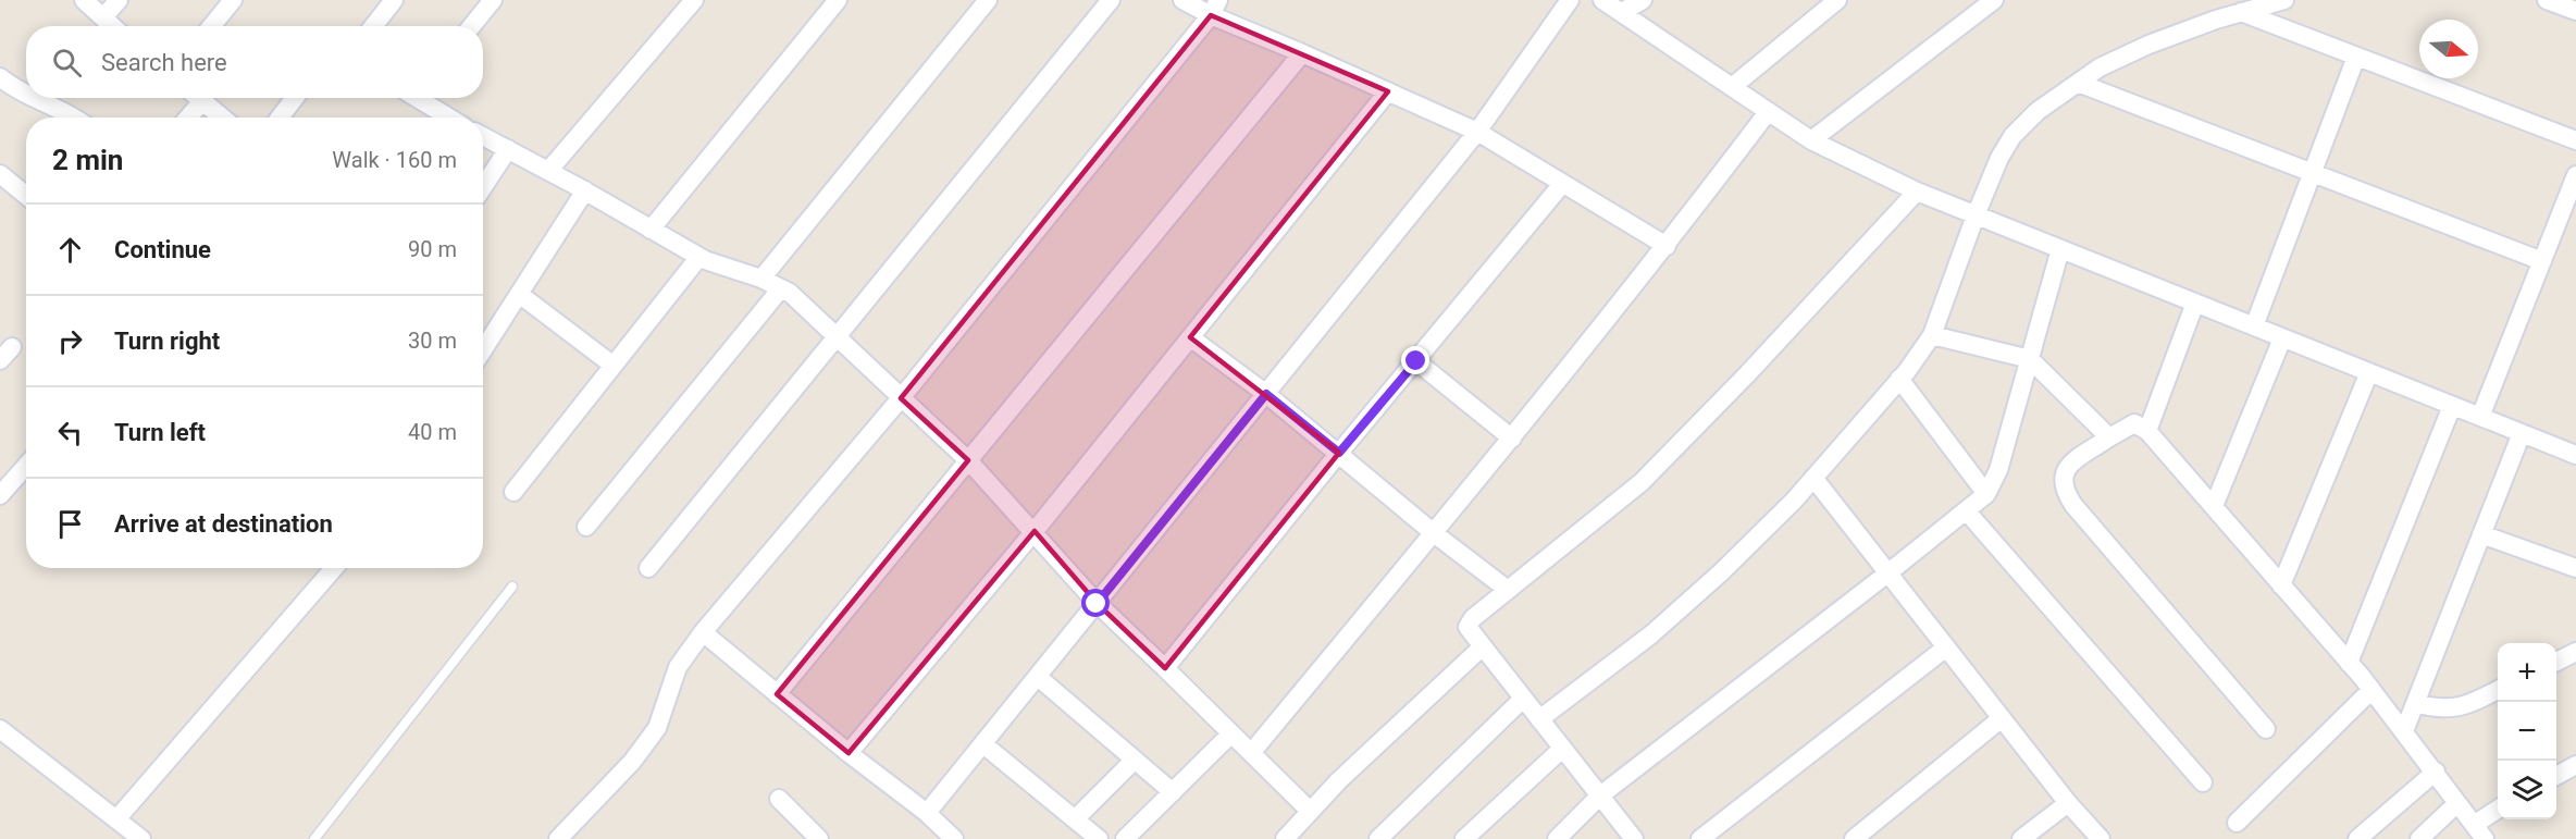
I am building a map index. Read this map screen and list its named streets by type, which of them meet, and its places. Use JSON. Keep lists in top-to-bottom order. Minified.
{"north":"right","page":{"search":"Search here","heading":["2 min","Walk · 160 m"],"list":[["Continue","90 m"],["Turn right","30 m"],["Turn left","40 m"],"Arrive at destination"],"map_buttons":["+","−"]}}
